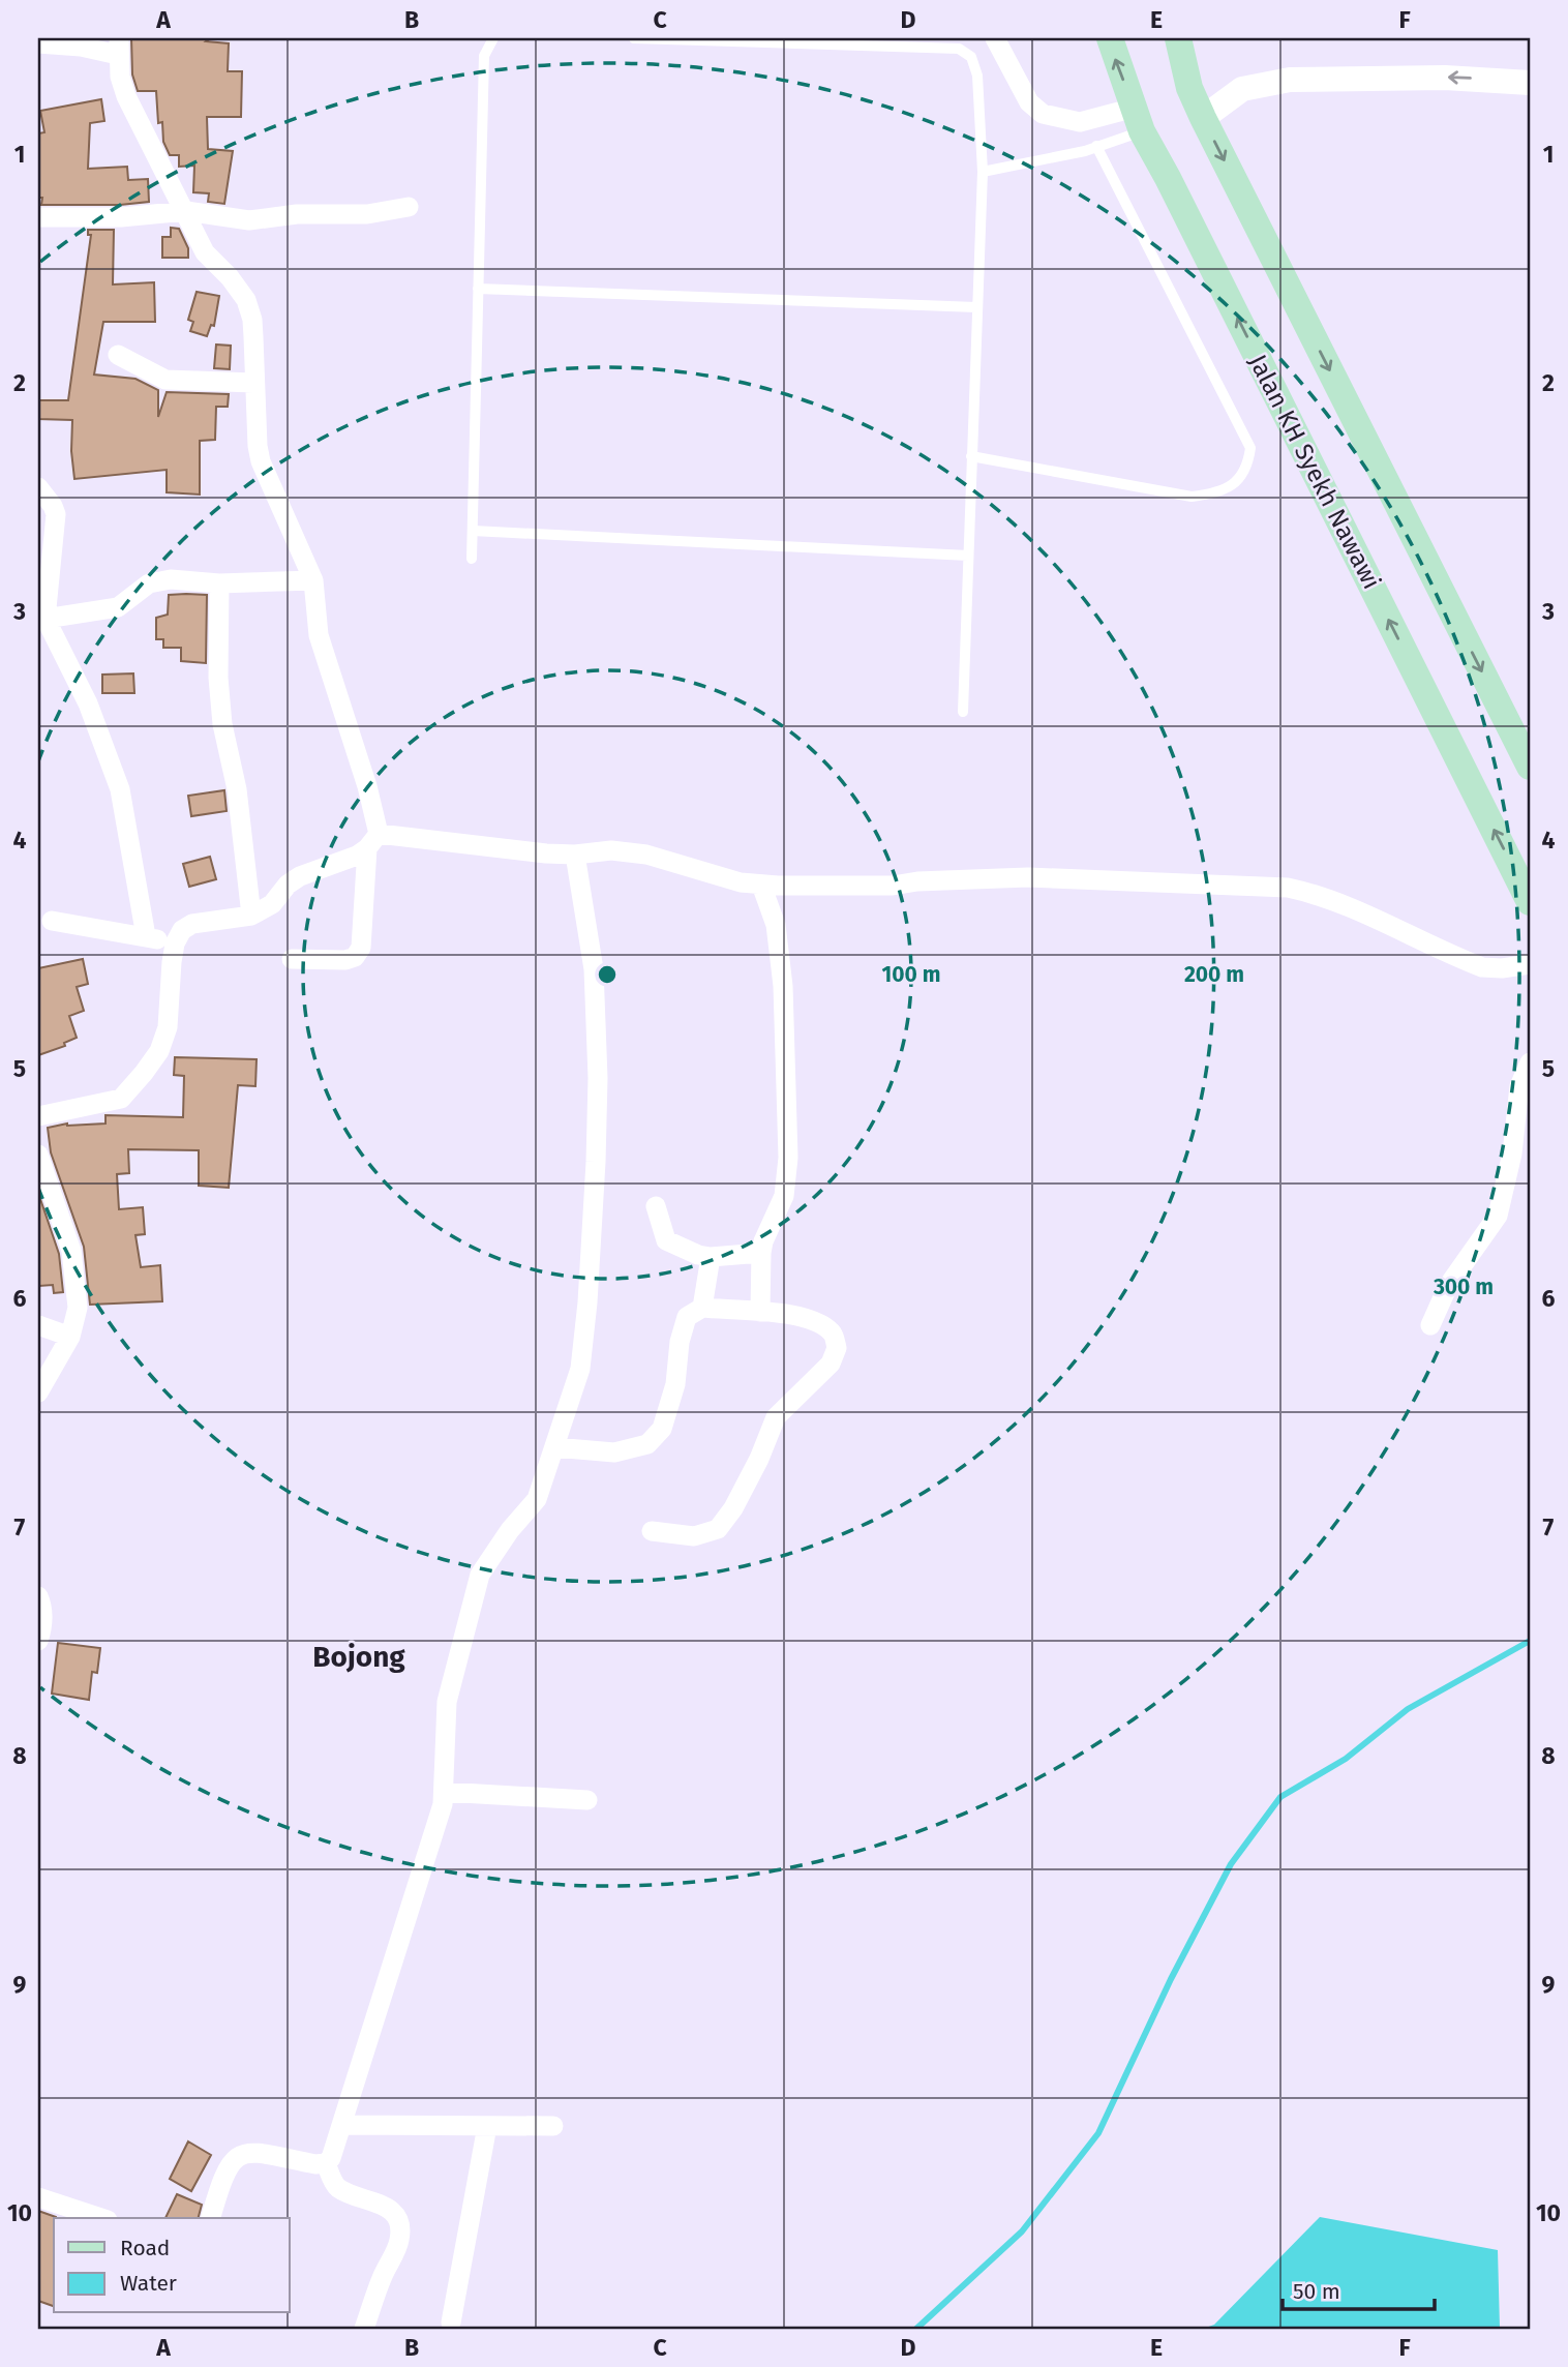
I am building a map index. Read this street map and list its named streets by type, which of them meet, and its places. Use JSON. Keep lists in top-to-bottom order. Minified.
{"streets":{"main road":["Jalan KH Syekh Nawawi"]},"districts":["Bojong"],"legend":["Road","Water"],"scale_bar":"50 m","grid":{"columns":["A","B","C","D","E","F"],"rows":["1","2","3","4","5","6","7","8","9","10"]},"rings":["100 m","200 m","300 m"]}
